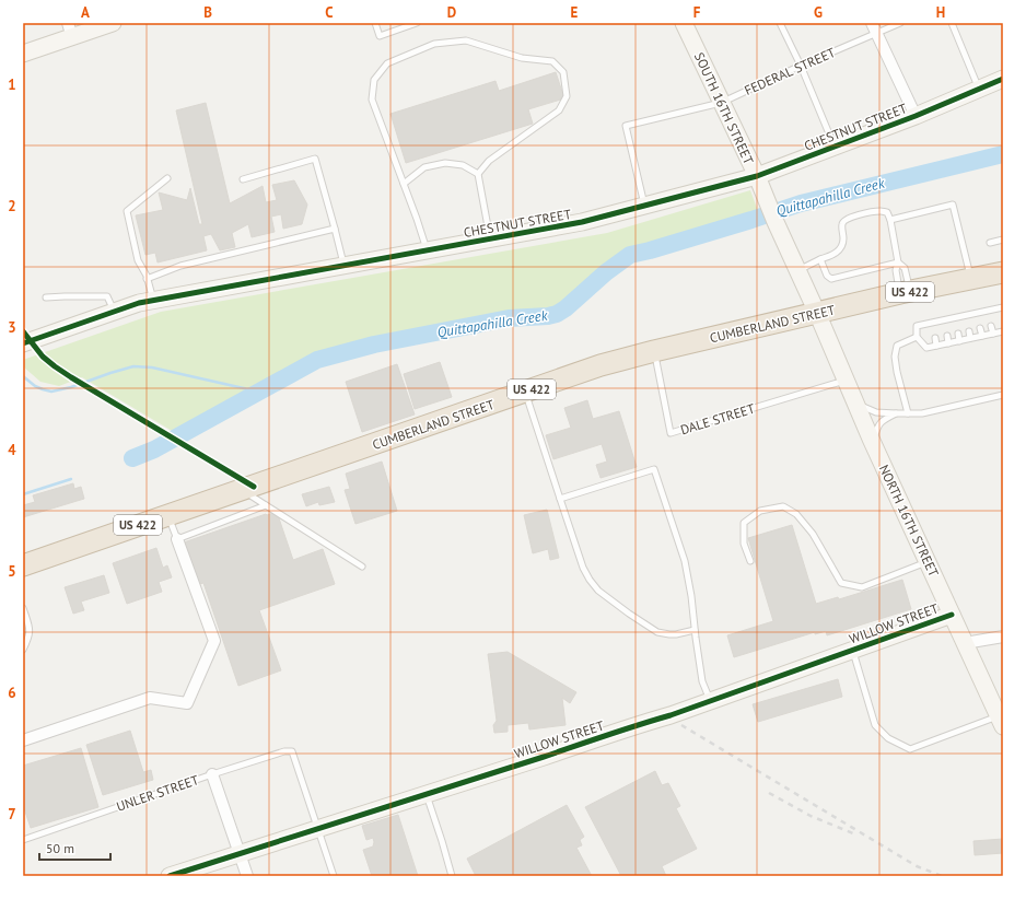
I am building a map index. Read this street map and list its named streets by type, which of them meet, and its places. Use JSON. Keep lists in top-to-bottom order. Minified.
{"streets":{"highway":["US 422","CUMBERLAND STREET"],"street":["SOUTH 16TH STREET","CHESTNUT STREET","NORTH 16TH STREET","WILLOW STREET"],"lane":["FEDERAL STREET","DALE STREET","UNLER STREET"]},"crossings":[["FEDERAL STREET","SOUTH 16TH STREET"],["FEDERAL STREET","CHESTNUT STREET"],["SOUTH 16TH STREET","CHESTNUT STREET"],["SOUTH 16TH STREET","CUMBERLAND STREET"],["SOUTH 16TH STREET","NORTH 16TH STREET"],["CUMBERLAND STREET","DALE STREET"],["CUMBERLAND STREET","NORTH 16TH STREET"],["DALE STREET","NORTH 16TH STREET"],["NORTH 16TH STREET","WILLOW STREET"],["WILLOW STREET","UNLER STREET"]],"water":["Quittapahilla Creek"],"scale_bar":"50 m","grid":{"columns":["A","B","C","D","E","F","G","H"],"rows":["1","2","3","4","5","6","7"]}}
